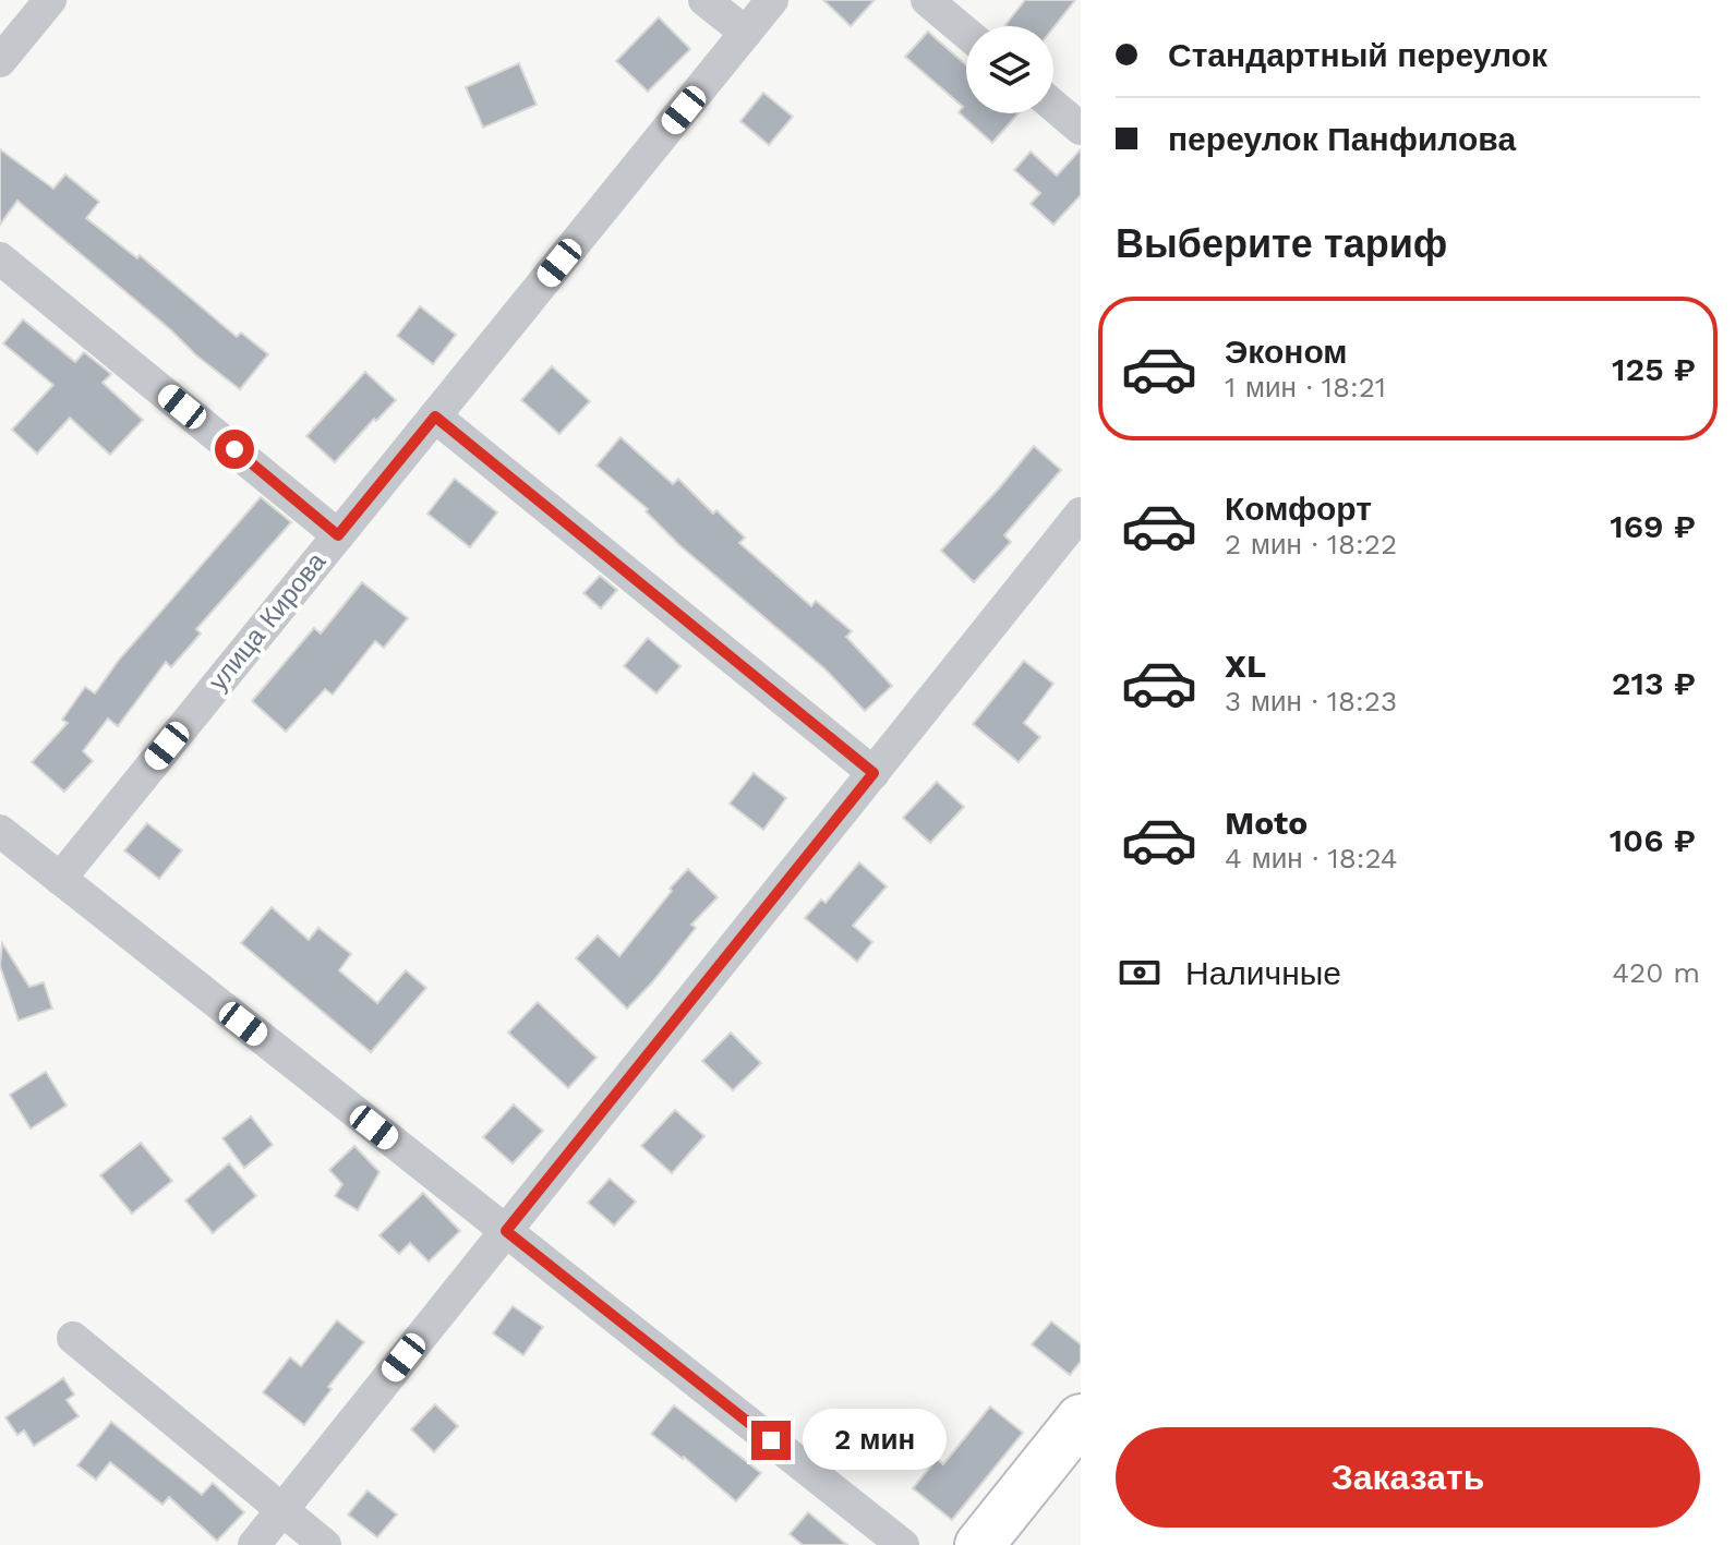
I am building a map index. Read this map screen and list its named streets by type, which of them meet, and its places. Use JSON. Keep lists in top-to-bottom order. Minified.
{"streets":{"street":["улица Кирова"]},"page":{"banner":["Стандартный переулок","переулок Панфилова"],"heading":"Выберите тариф","list":[{"name":"Эконом","note":"1 мин · 18:21","value":"125 ₽"},{"name":"Комфорт","note":"2 мин · 18:22","value":"169 ₽"},{"name":"XL","note":"3 мин · 18:23","value":"213 ₽"},{"name":"Moto","note":"4 мин · 18:24","value":"106 ₽"}],"pay":["Наличные","420 m"],"bubble":"2 мин","buttons":"Заказать"}}
